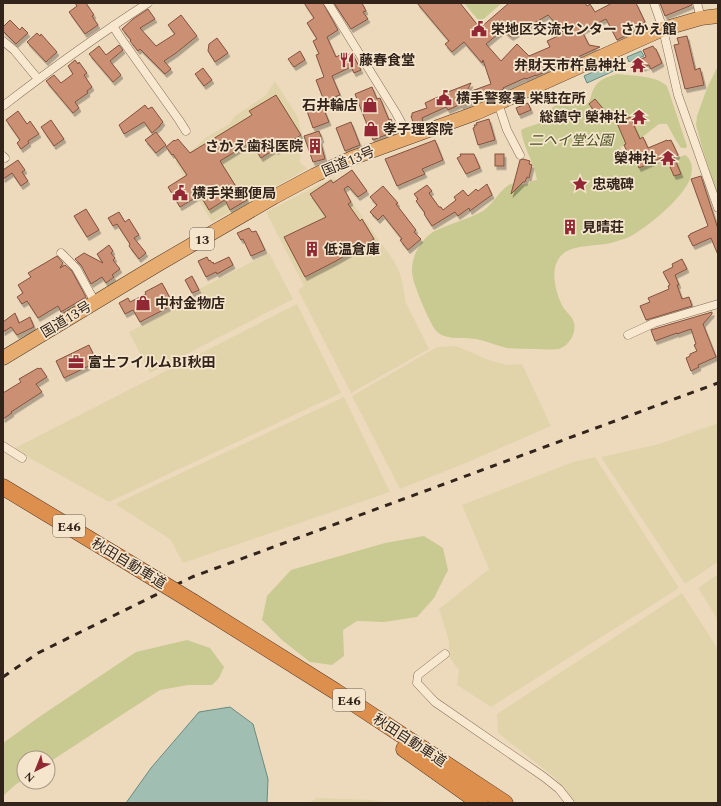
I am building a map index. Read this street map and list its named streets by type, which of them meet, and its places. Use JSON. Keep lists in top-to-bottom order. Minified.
{"streets":{"highway":["国道13号","13","E46","秋田自動車道"]},"parks":["二ヘイ堂公園"],"places":{"public building":["栄地区交流センター さかえ館","横手警察署 栄駐在所","横手栄郵便局"],"restaurant":["藤春食堂"],"temple":["弁財天市杵島神社","総鎮守 榮神社","榮神社"],"shop":["石井輪店","孝子理容院","中村金物店"],"building":["さかえ歯科医院","見晴荘","低温倉庫"],"place":["忠魂碑"],"office":["富士フイルムBI秋田"]},"north":"bottom left"}
